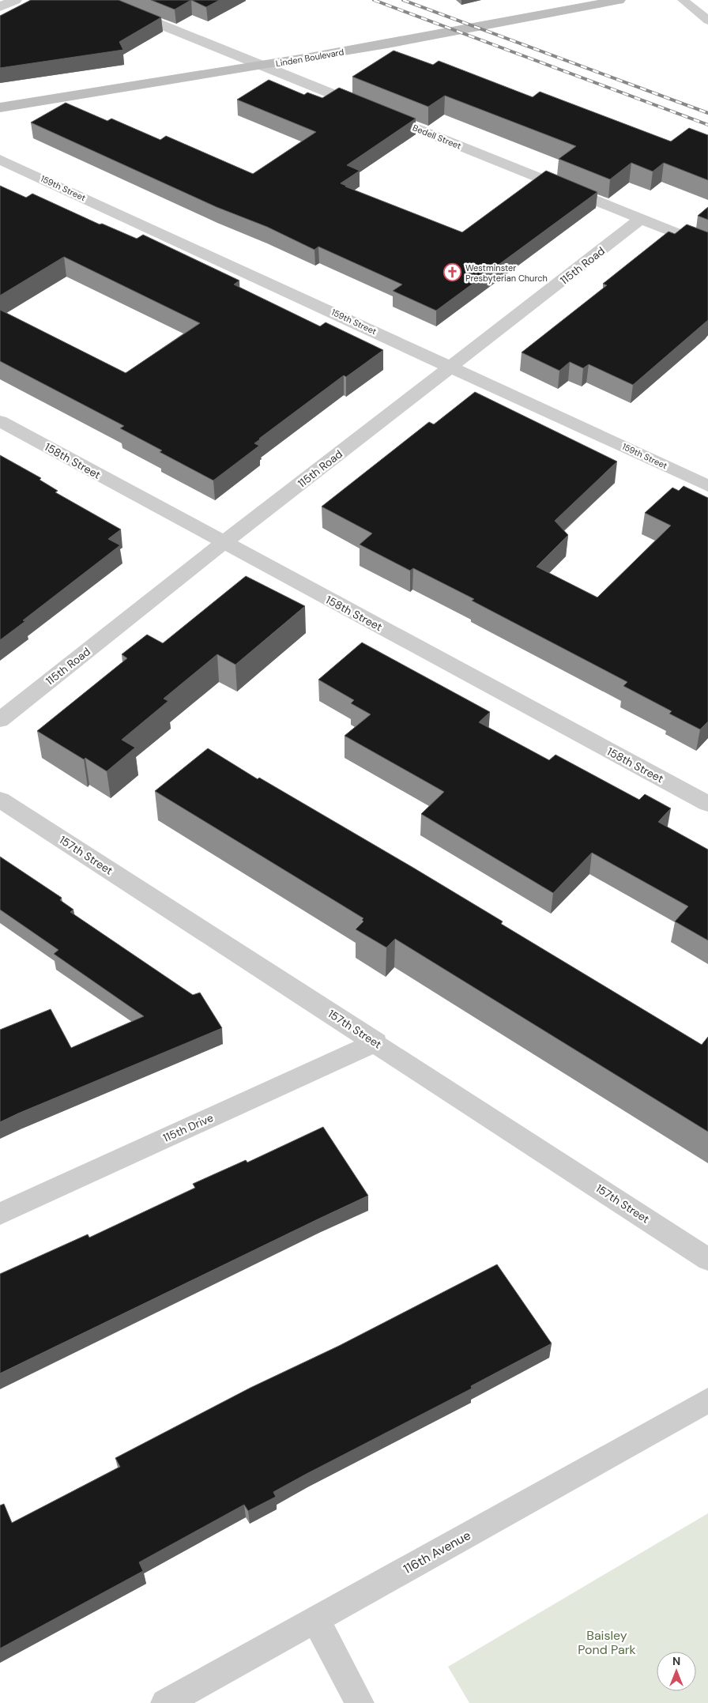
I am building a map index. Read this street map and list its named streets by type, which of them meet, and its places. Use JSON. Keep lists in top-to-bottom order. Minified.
{"streets":{"main road":["Linden Boulevard"],"street":["Bedell Street","159th Street","115th Road","158th Street","157th Street","115th Drive","116th Avenue"]},"crossings":[["Linden Boulevard","Bedell Street"],["Bedell Street","115th Road"],["159th Street","115th Road"],["115th Road","158th Street"],["157th Street","115th Drive"]],"parks":["Baisley Pond Park"],"places":{"church":["Westminster Presbyterian Church"]},"north":"top"}
